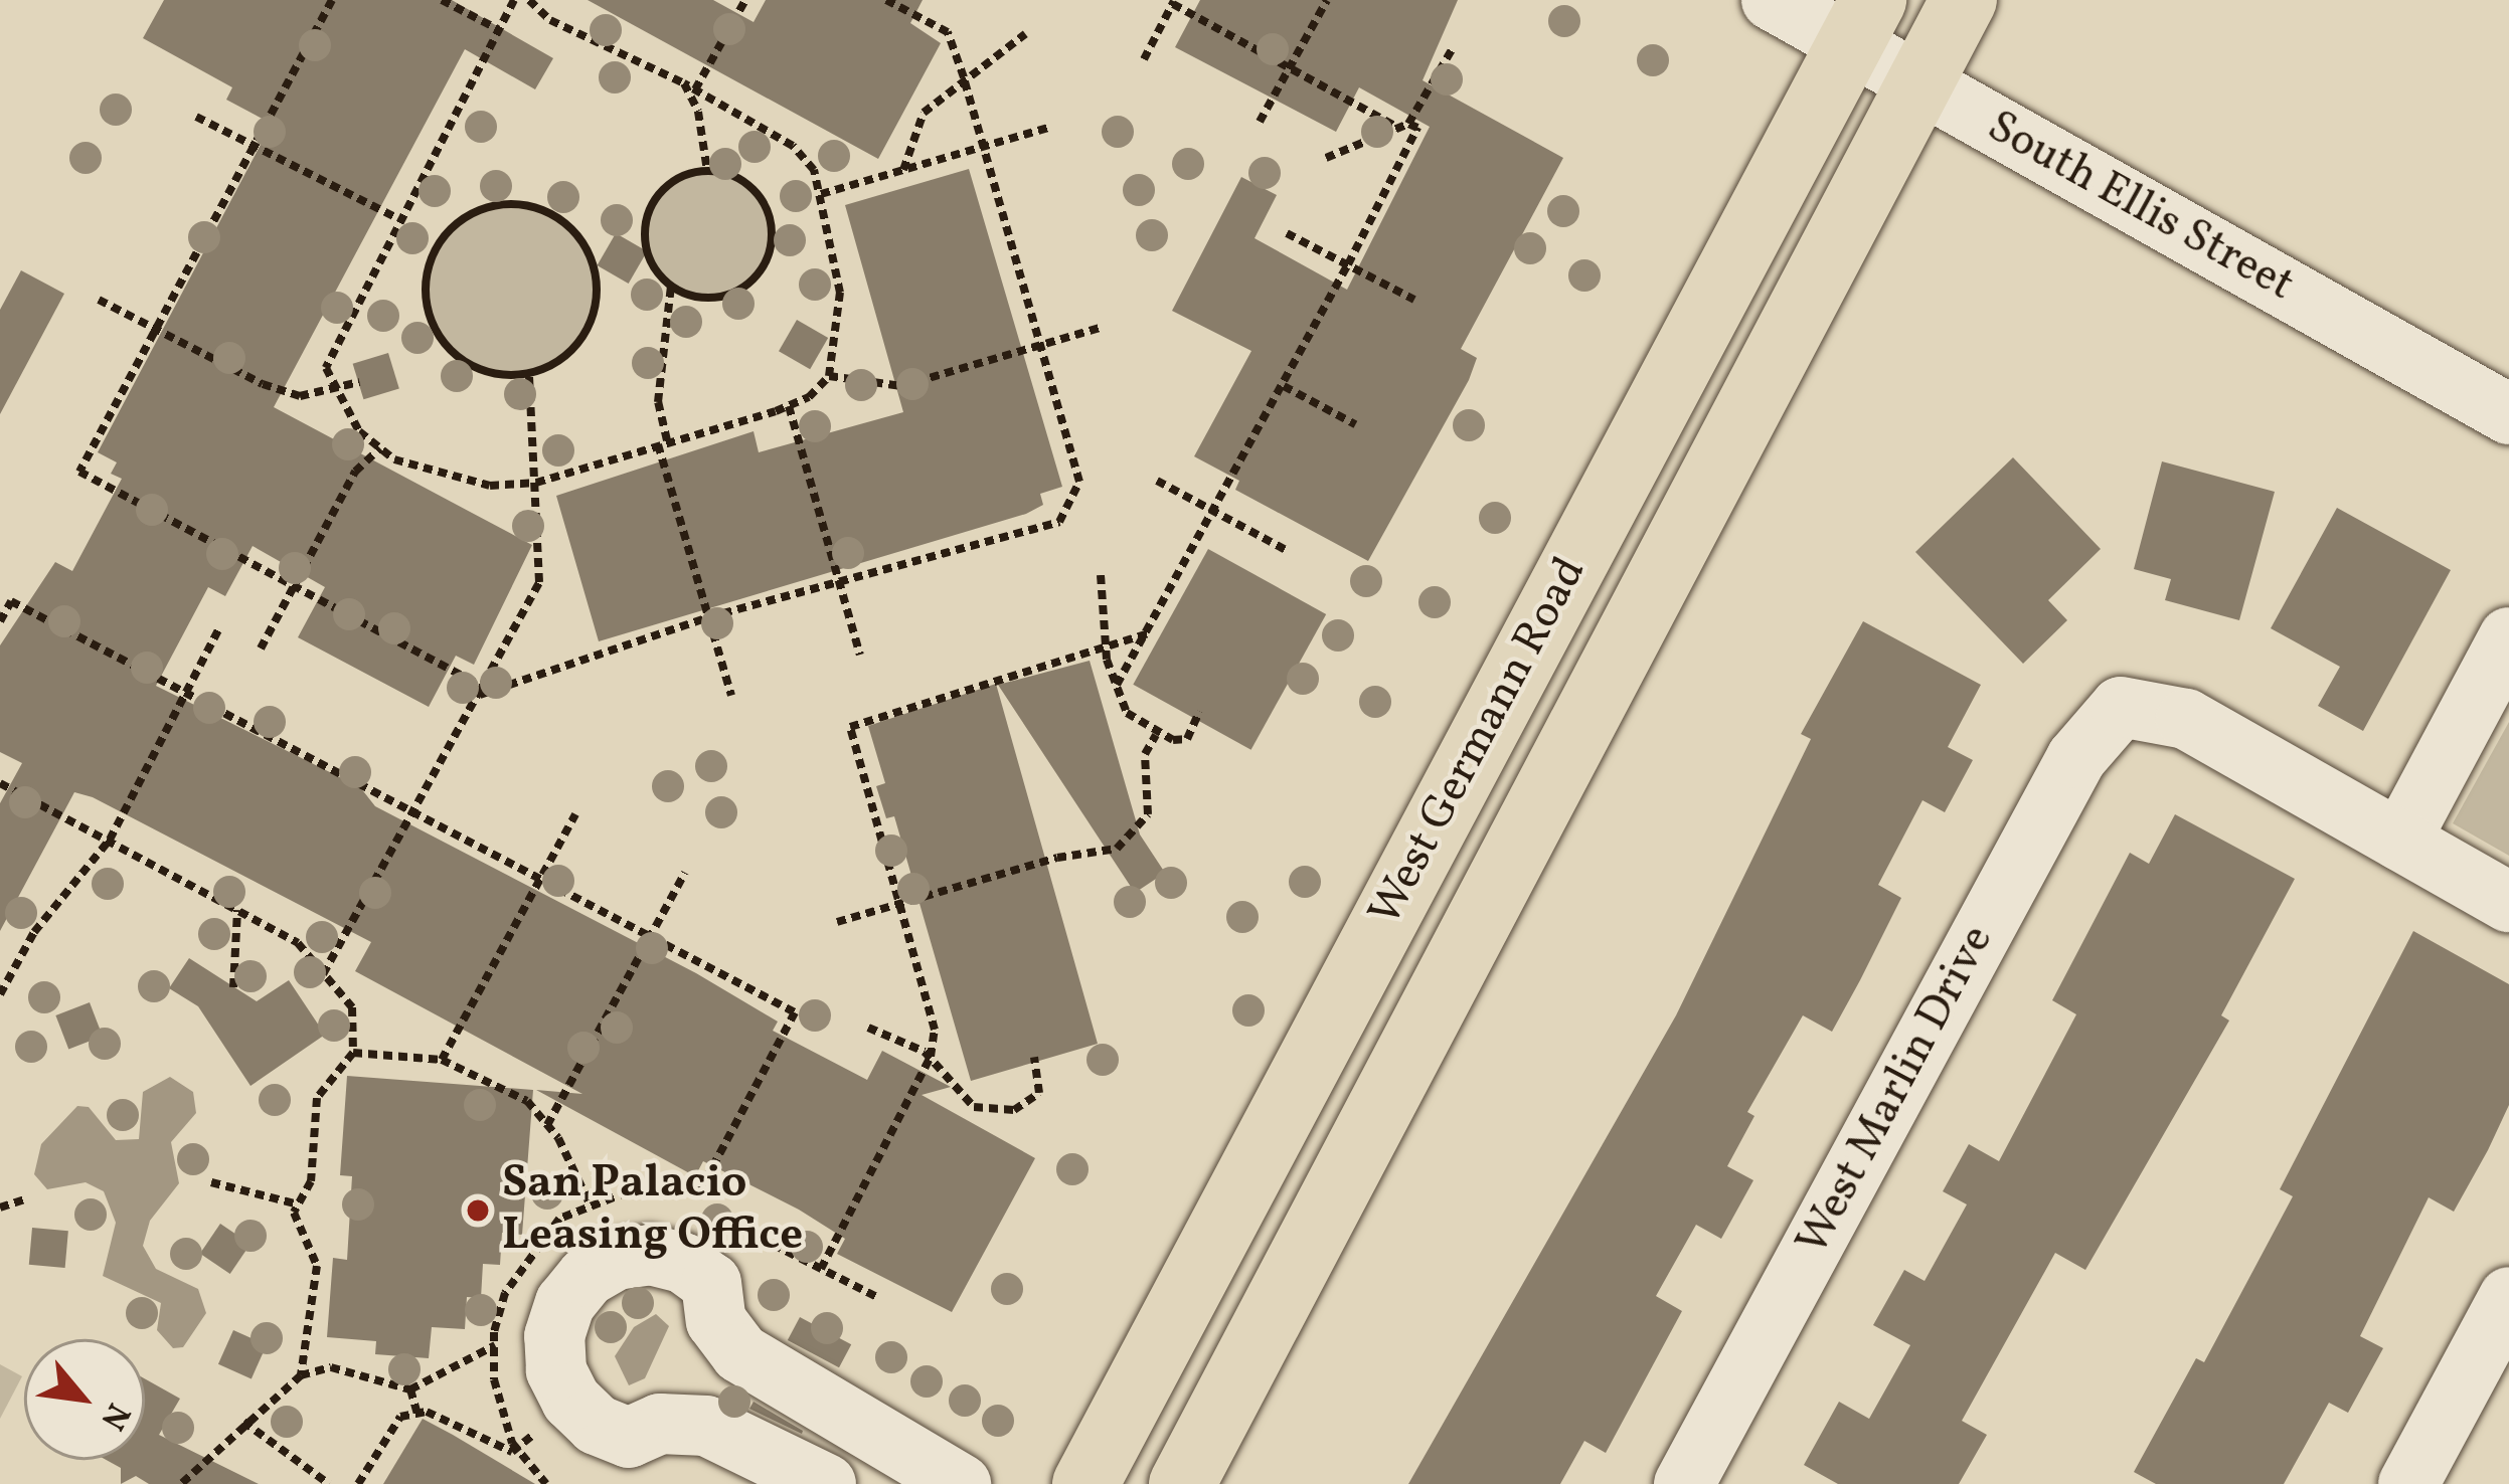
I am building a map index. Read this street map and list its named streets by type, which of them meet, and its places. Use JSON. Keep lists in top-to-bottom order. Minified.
{"streets":{"main road":["West Germann Road"],"street":["South Ellis Street","West Marlin Drive"]},"crossings":[["South Ellis Street","West Germann Road"]],"places":["San Palacio Leasing Office"],"north":"bottom right"}
